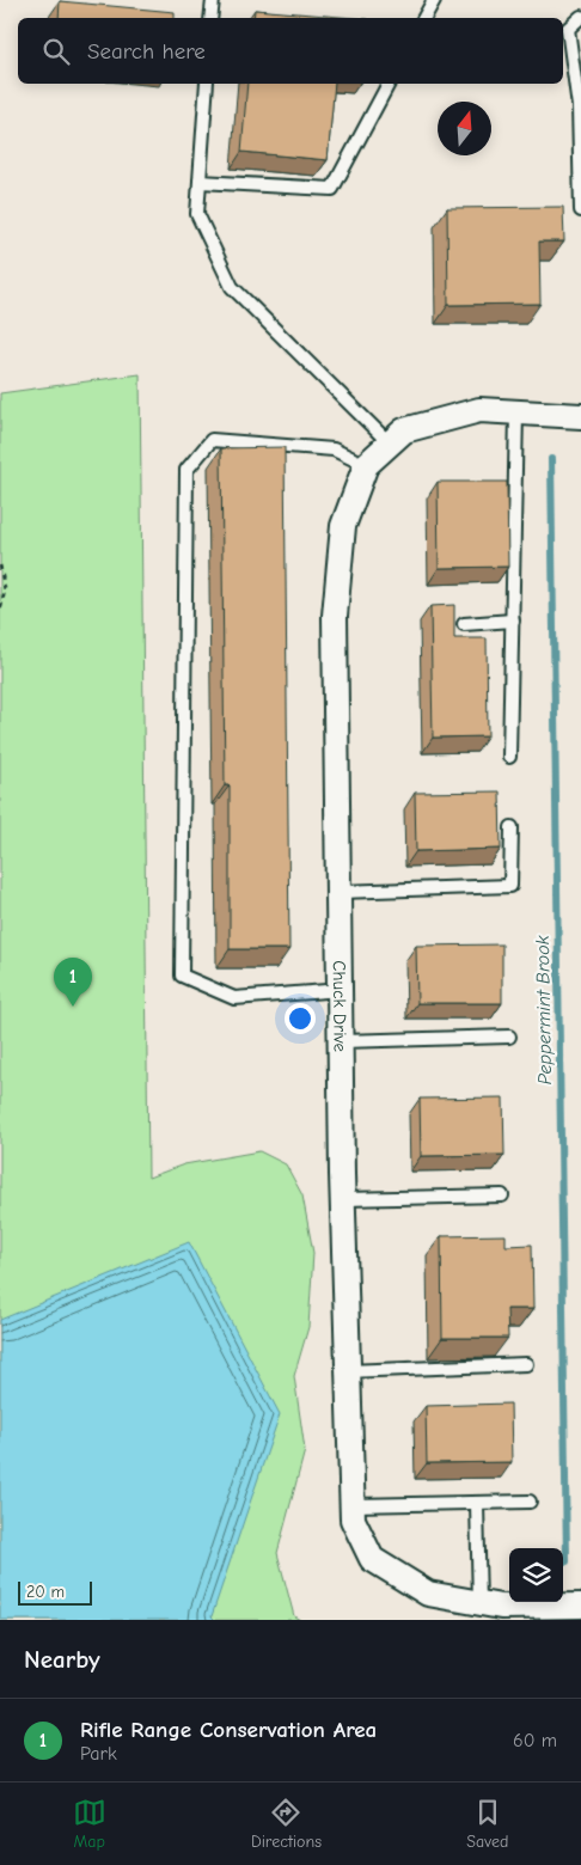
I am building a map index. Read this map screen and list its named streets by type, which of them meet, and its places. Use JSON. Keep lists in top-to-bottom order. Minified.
{"streets":{"street":["Chuck Drive"]},"water":["Peppermint Brook"],"scale_bar":"20 m","north":"top","page":{"search":"Search here","pins":"1","scale":"20 m","heading":"Nearby","list":[{"mark":"1","name":"Rifle Range Conservation Area","note":"Park","value":"60 m"}],"nav":["Map","Directions","Saved"]}}
